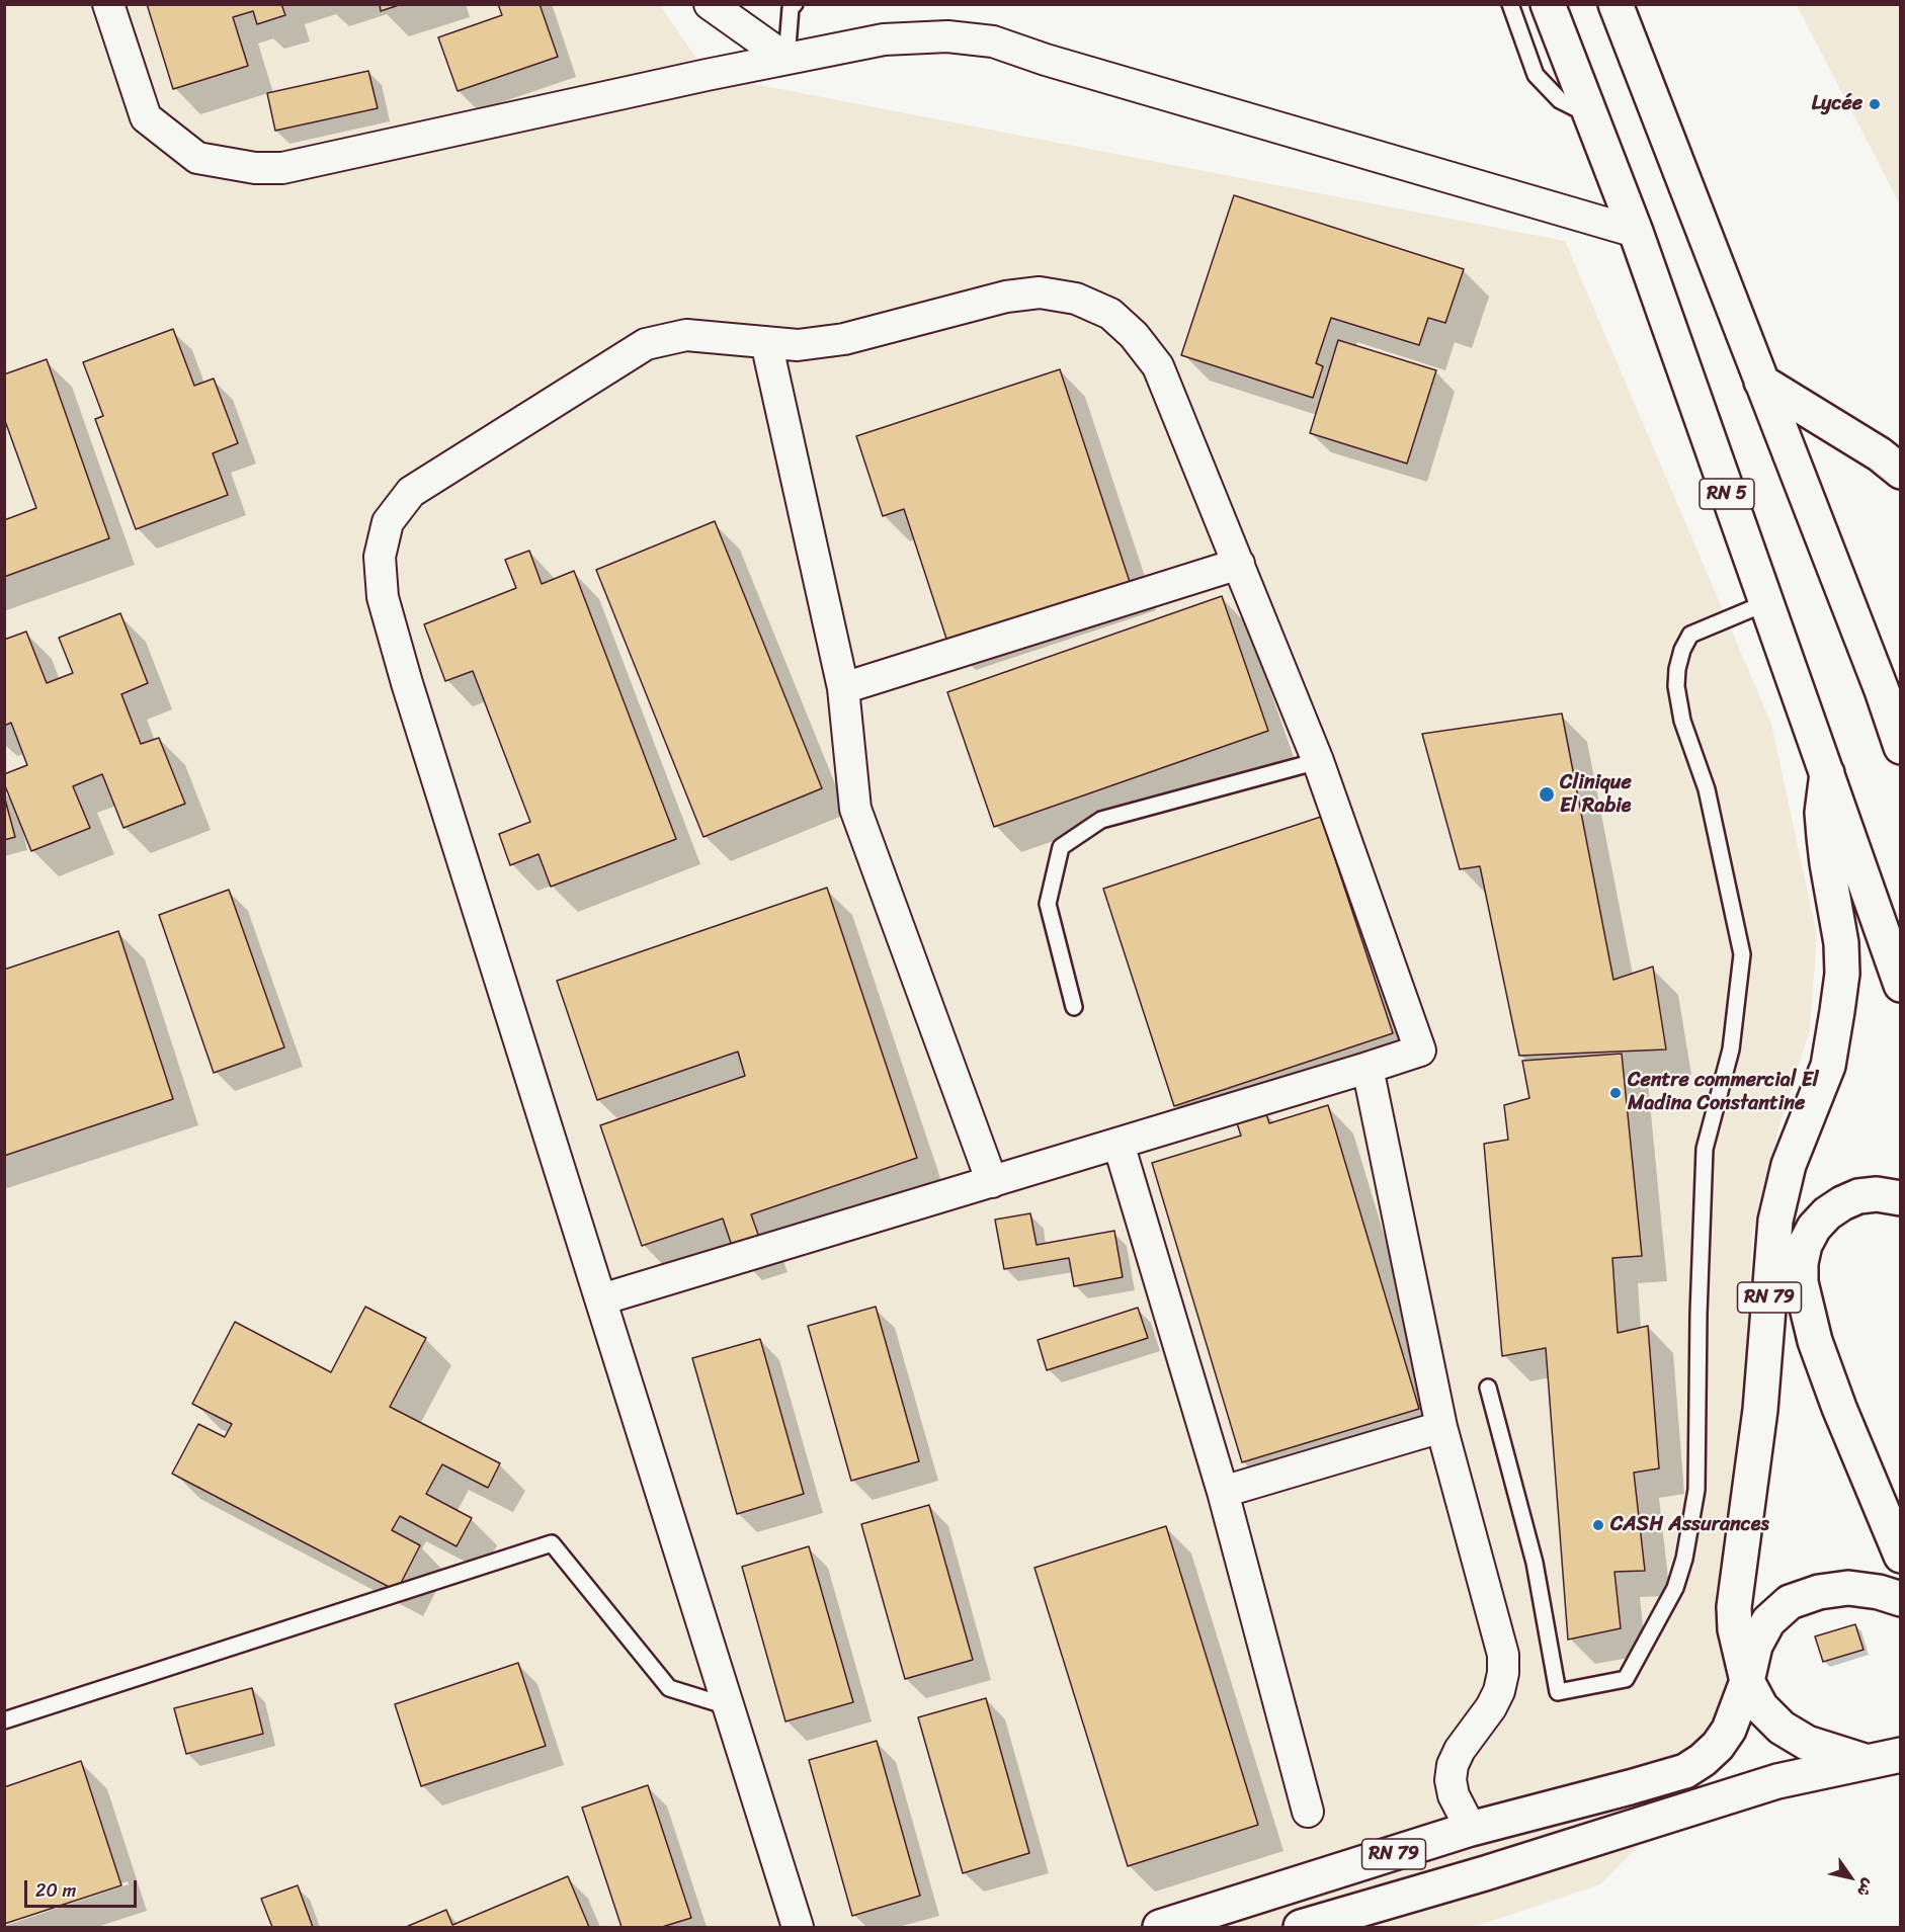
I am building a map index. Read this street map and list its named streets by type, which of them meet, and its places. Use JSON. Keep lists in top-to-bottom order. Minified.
{"streets":{"highway":["RN 5","RN 79"]},"crossings":[["RN 5","RN 79"]],"places":["Lycée","Clinique El Rabie","Centre commercial El Madina Constantine","CASH Assurances"],"scale_bar":"20 m","north":"bottom right"}
